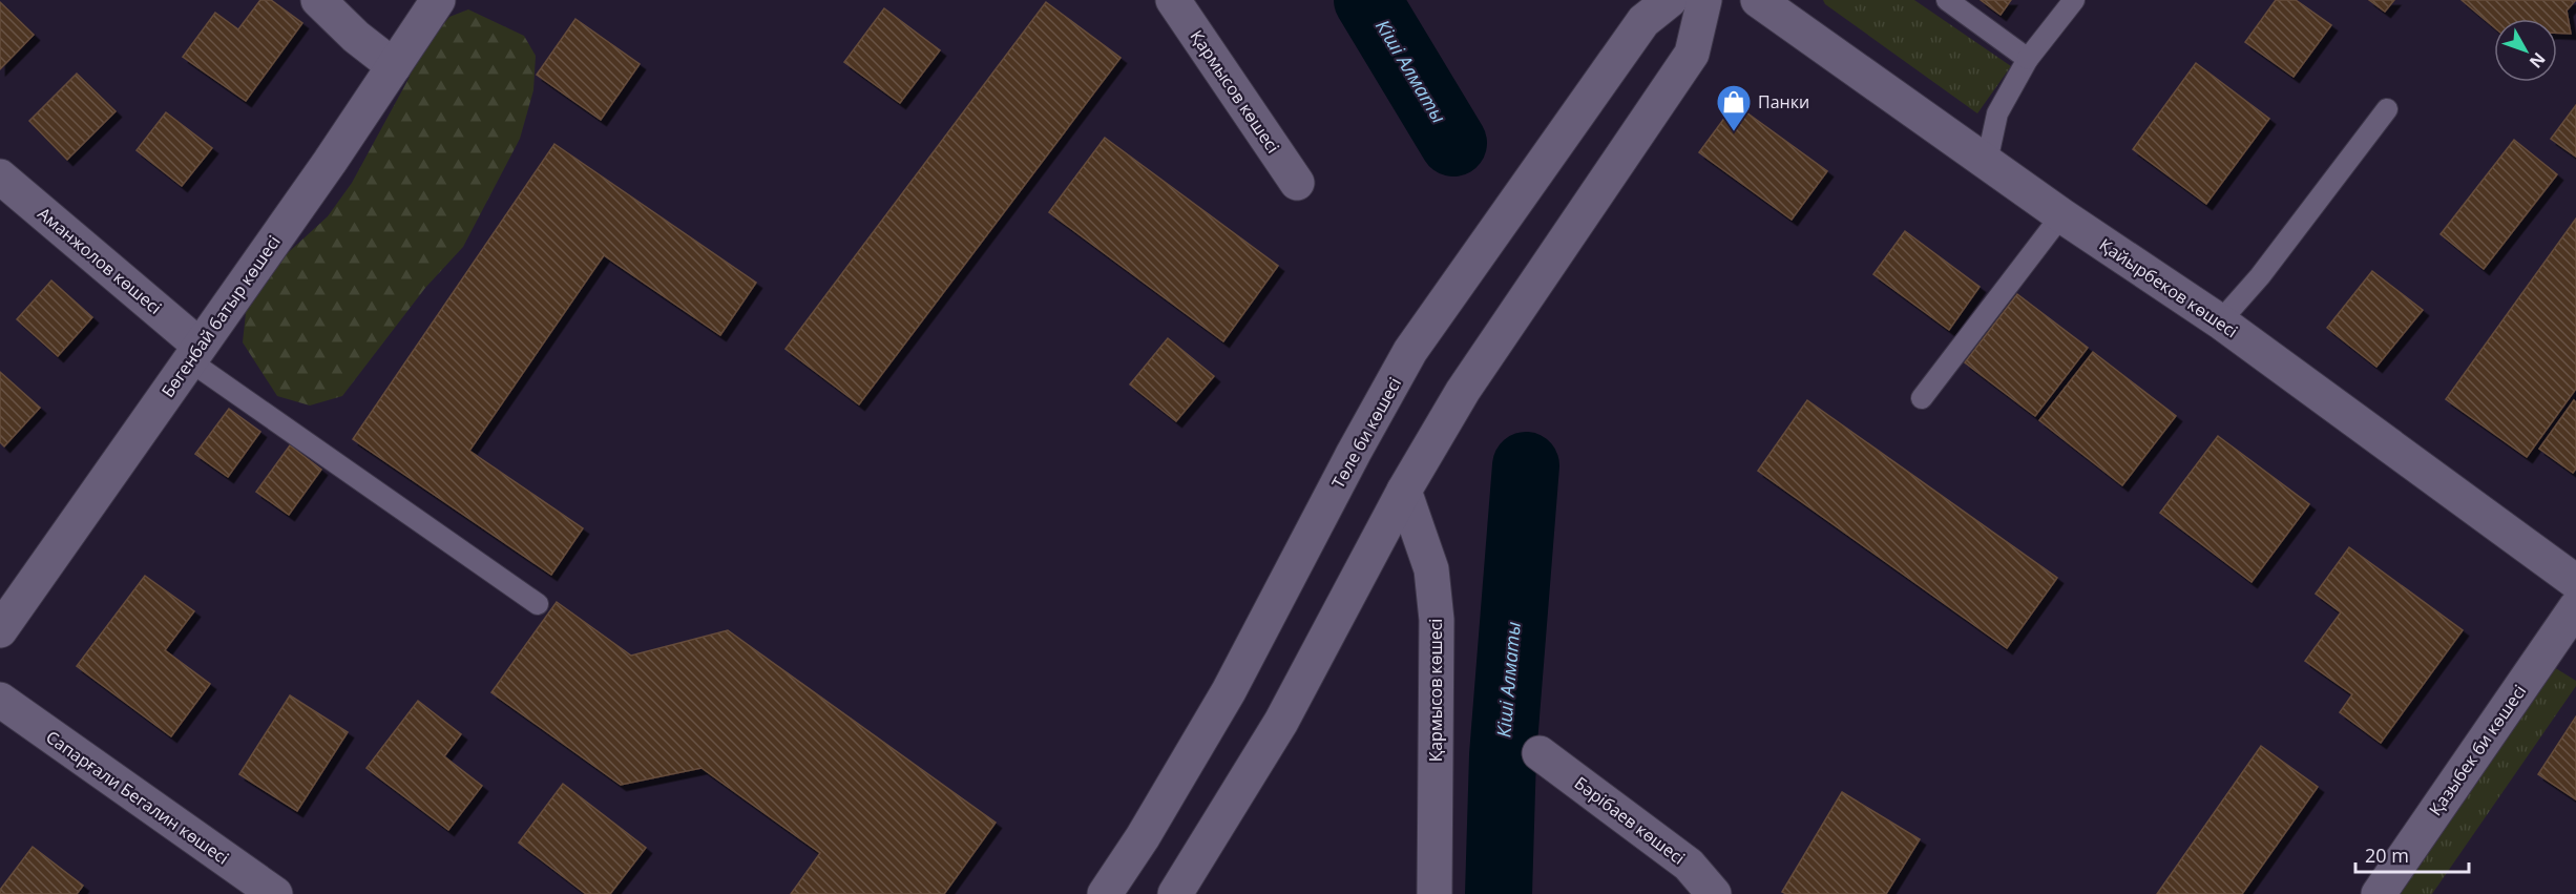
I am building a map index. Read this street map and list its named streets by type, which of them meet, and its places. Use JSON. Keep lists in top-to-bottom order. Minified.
{"streets":{"main road":["Қармысов көшесі","Аманжолов көшесі","Қайырбеков көшесі","Бөгенбай батыр көшесі","Төле би көшесі","Қазыбек би көшесі","Сапарғали Бегалин көшесі","Бәрібаев көшесі"]},"crossings":[["Аманжолов көшесі","Бөгенбай батыр көшесі"]],"water":["Кіші Алматы"],"places":{"shop":["Панки"]},"scale_bar":"20 m","north":"bottom right"}
